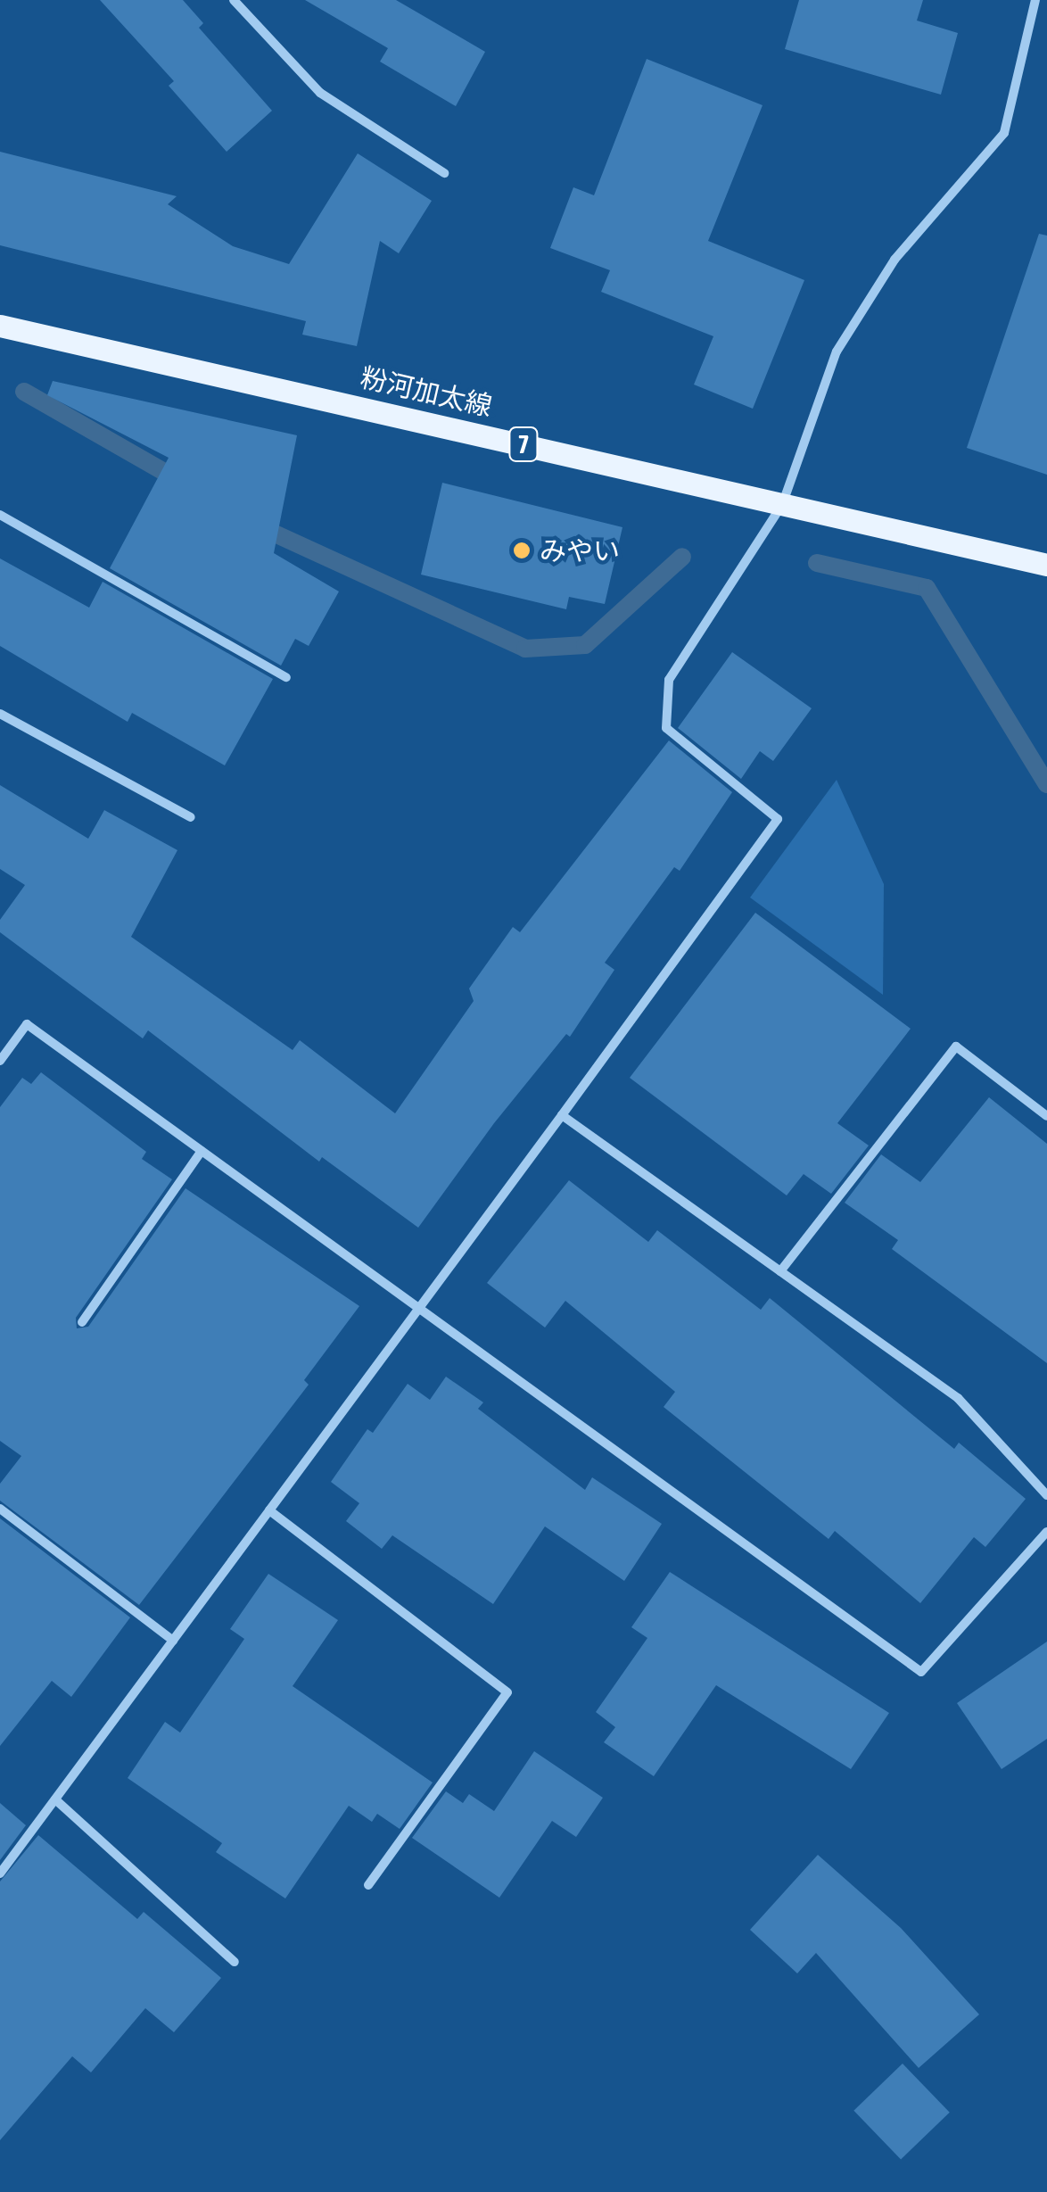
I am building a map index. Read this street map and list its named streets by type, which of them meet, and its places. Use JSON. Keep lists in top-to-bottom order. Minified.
{"streets":{"main road":["粉河加太線","7"]},"places":["みやい"]}
